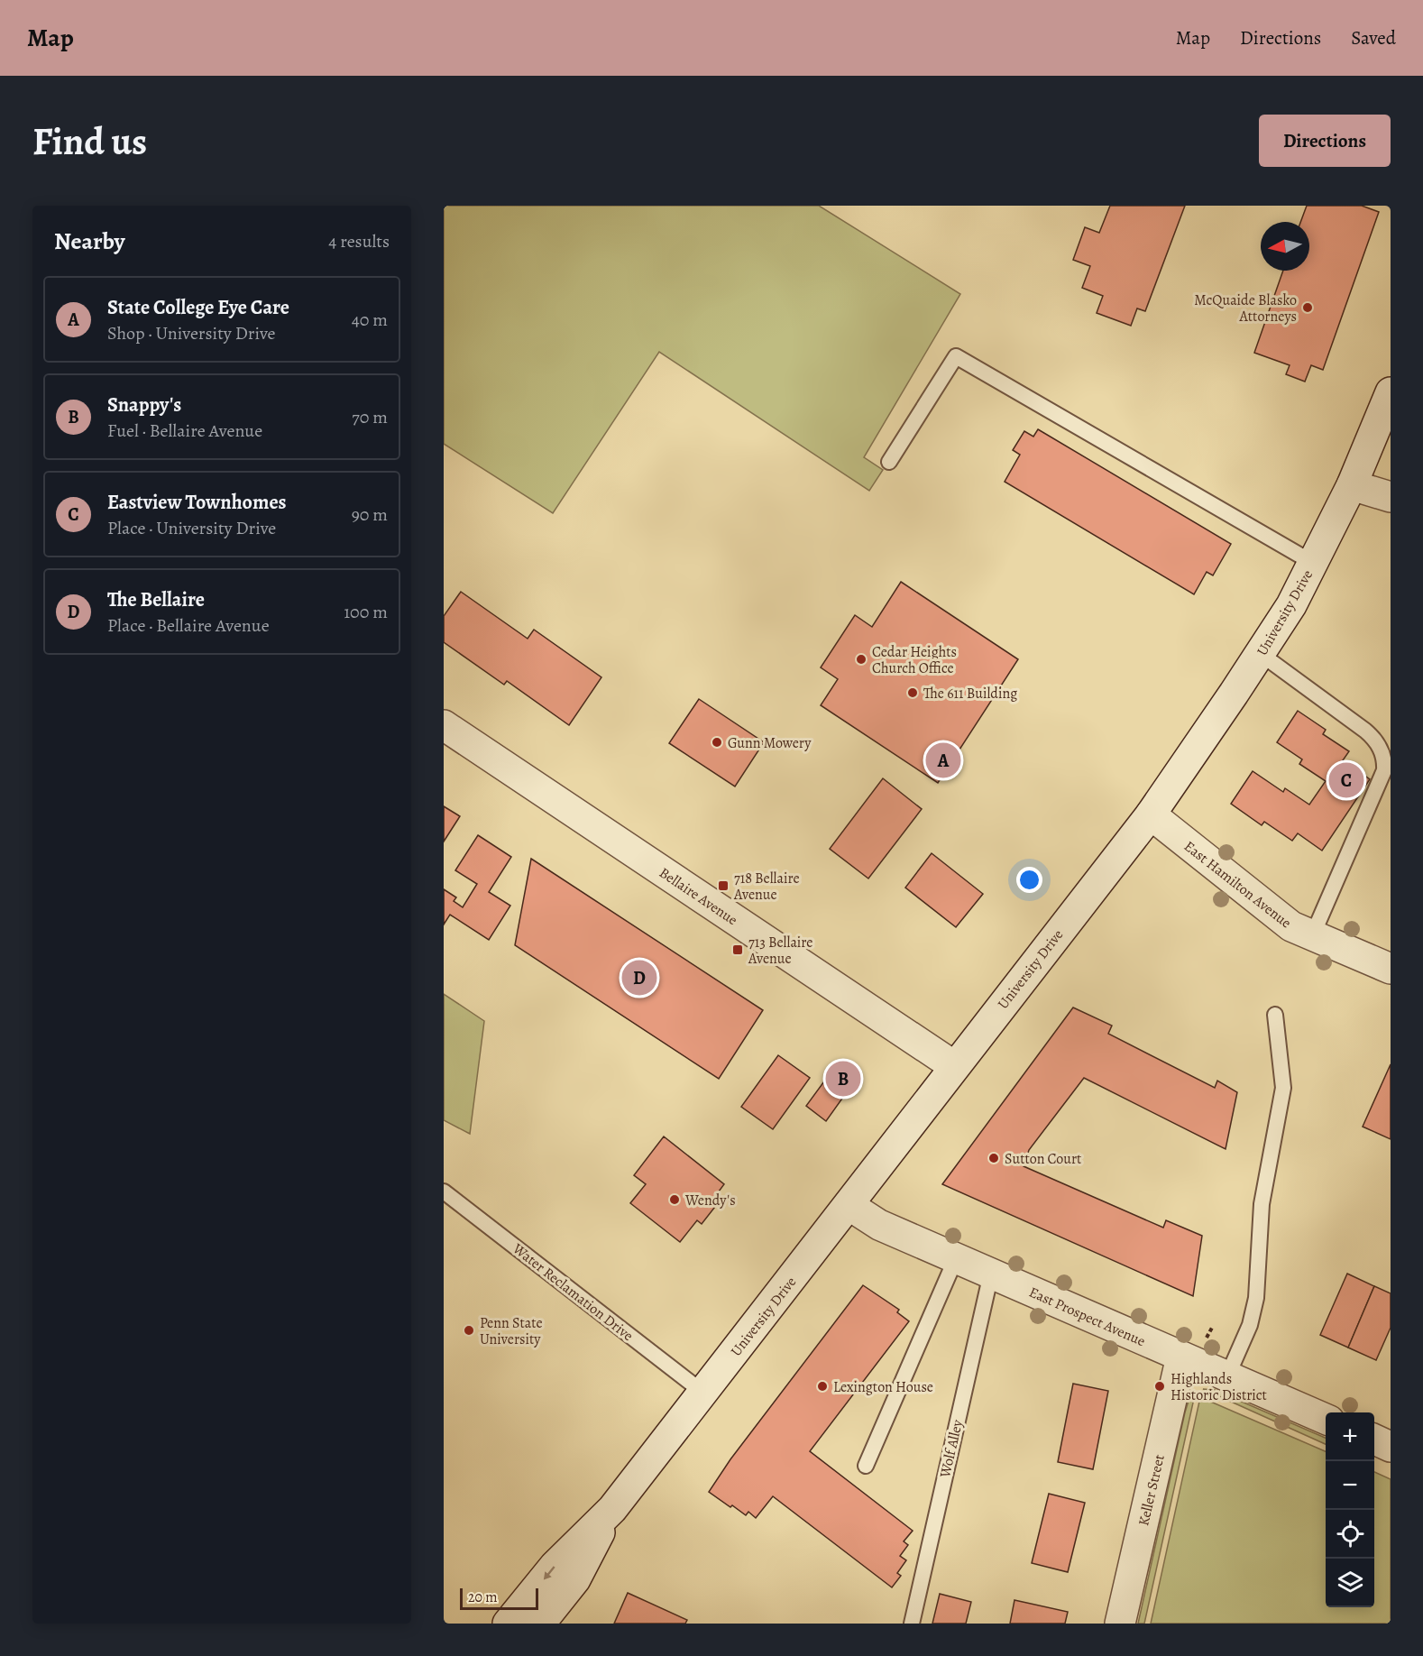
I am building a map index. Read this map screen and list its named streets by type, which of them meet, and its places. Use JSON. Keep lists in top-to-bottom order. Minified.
{"streets":{"street":["University Drive","East Hamilton Avenue","Bellaire Avenue","East Prospect Avenue","Keller Street"],"lane":["Water Reclamation Drive","Wolf Alley"]},"crossings":[["University Drive","East Hamilton Avenue"],["University Drive","Bellaire Avenue"],["University Drive","Water Reclamation Drive"],["University Drive","East Prospect Avenue"],["East Prospect Avenue","Wolf Alley"],["East Prospect Avenue","Keller Street"]],"places":{"other":["McQuaide Blasko Attorneys","Cedar Heights Church Office","The 611 Building","Gunn Mowery","Sutton Court","Wendy's","Penn State University","Lexington House","Highlands Historic District"],"transit":["718 Bellaire Avenue","713 Bellaire Avenue"]},"scale_bar":"20 m","north":"left","page":{"header":"Map","nav":["Map","Directions","Saved"],"buttons":"Directions","title":"Find us","heading":["Nearby","4 results"],"list":[{"mark":"A","name":"State College Eye Care","note":"Shop · University Drive","value":"40 m"},{"mark":"B","name":"Snappy's","note":"Fuel · Bellaire Avenue","value":"70 m"},{"mark":"C","name":"Eastview Townhomes","note":"Place · University Drive","value":"90 m"},{"mark":"D","name":"The Bellaire","note":"Place · Bellaire Avenue","value":"100 m"}],"pins":["A","C","D","B"],"map_buttons":["+","−"],"scale":"20 m"}}
